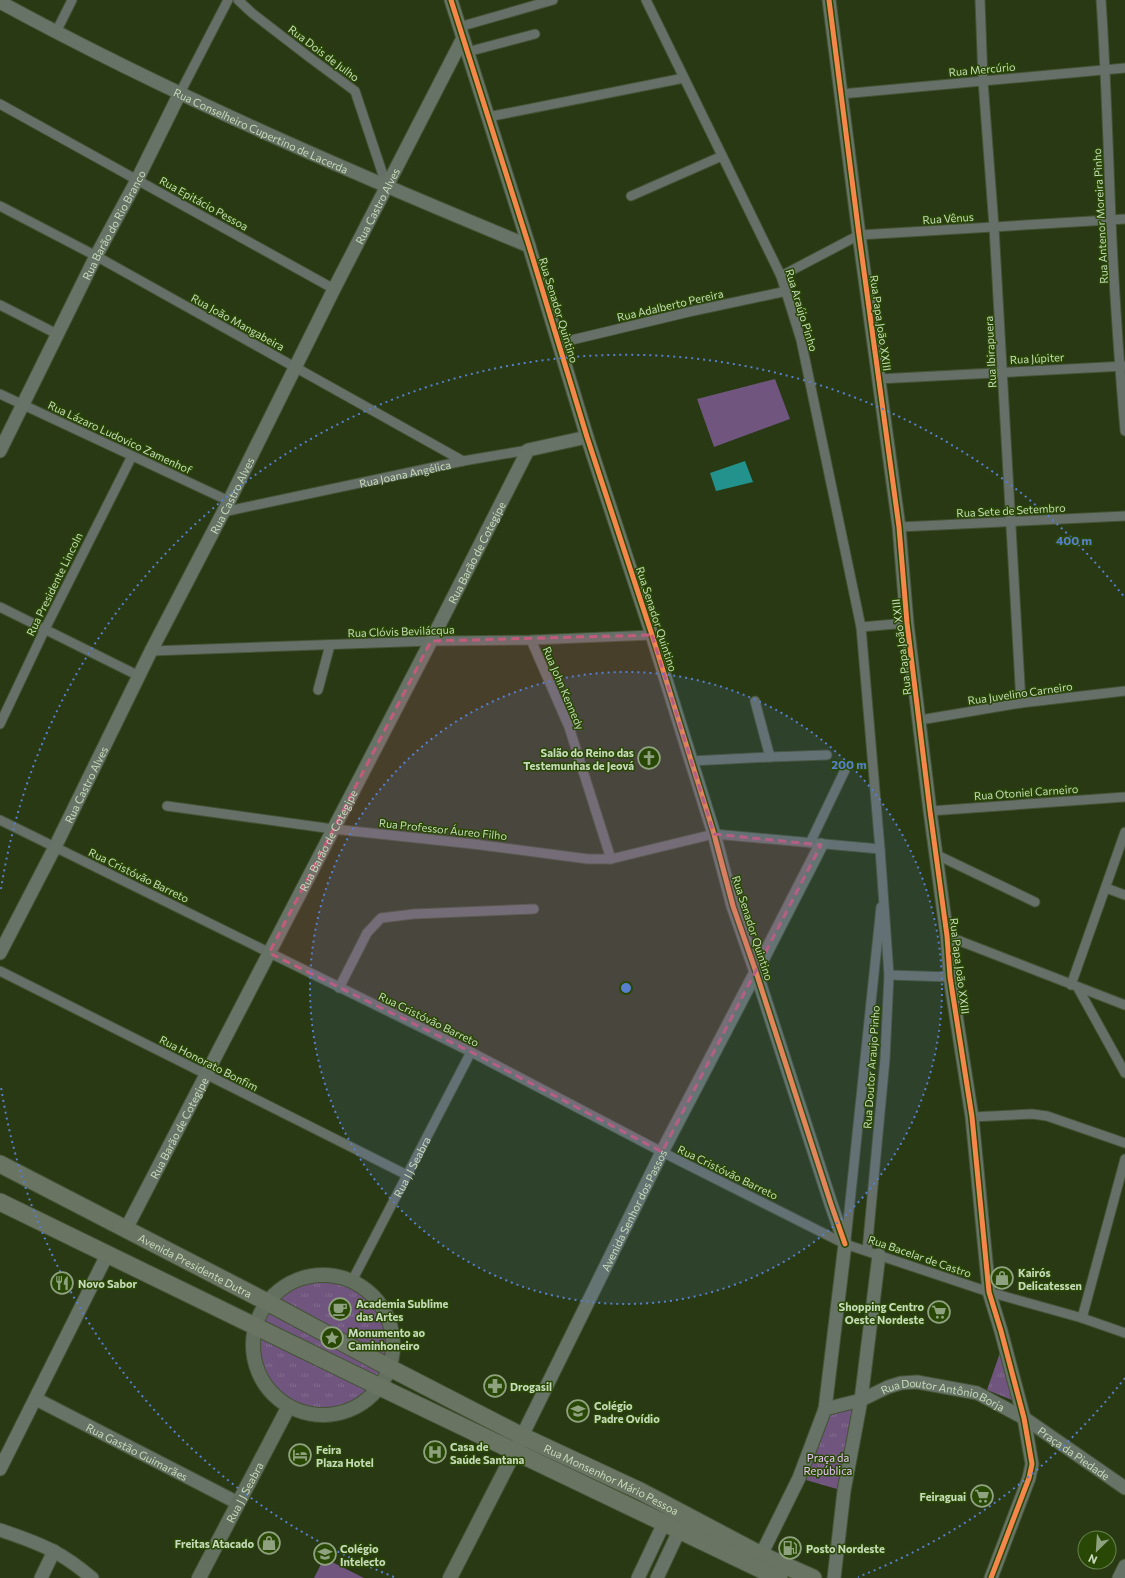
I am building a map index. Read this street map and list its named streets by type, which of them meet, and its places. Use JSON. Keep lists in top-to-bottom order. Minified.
{"streets":{"highway":["Avenida Presidente Dutra","Rua Monsenhor Mário Pessoa"],"main road":["Rua J J Seabra","Avenida Senhor dos Passos"],"street":["Rua Dois de Julho","Rua Mercúrio","Rua Conselheiro Cupertino de Lacerda","Rua Epitácio Pessoa","Rua Castro Alves","Rua Antenor Moreira Pinho","Rua Vênus","Rua Barão do Rio Branco","Rua Adalberto Pereira","Rua Senador Quintino","Rua Araújo Pinho","Rua João Mangabeira","Rua Papa João XXIII","Rua Ibirapuera","Rua Júpiter","Rua Lázaro Ludovico Zamenhof","Rua Joana Angélica","Rua Sete de Setembro","Rua Barão de Cotegipe","Rua Presidente Lincoln","Rua Clóvis Bevilácqua","Rua John Kennedy","Rua Juvelino Carneiro","Rua Otoniel Carneiro","Rua Professor Áureo Filho","Rua Cristóvão Barreto","Rua Honorato Bonfim","Rua Doutor Araujo Pinho","Rua Bacelar de Castro","Rua Doutor Antônio Borja","Rua Gastão Guimarães","Praça da Piedade"]},"crossings":[["Rua Dois de Julho","Rua Conselheiro Cupertino de Lacerda"],["Rua Dois de Julho","Rua Castro Alves"],["Rua Mercúrio","Rua Antenor Moreira Pinho"],["Rua Mercúrio","Rua Papa João XXIII"],["Rua Mercúrio","Rua Ibirapuera"],["Rua Conselheiro Cupertino de Lacerda","Rua Castro Alves"],["Rua Conselheiro Cupertino de Lacerda","Rua Barão do Rio Branco"],["Rua Conselheiro Cupertino de Lacerda","Rua Senador Quintino"],["Rua Epitácio Pessoa","Rua Castro Alves"],["Rua Epitácio Pessoa","Rua Barão do Rio Branco"],["Rua Castro Alves","Rua Senador Quintino"],["Rua Castro Alves","Rua João Mangabeira"],["Rua Castro Alves","Rua Lázaro Ludovico Zamenhof"],["Rua Castro Alves","Rua Joana Angélica"],["Rua Castro Alves","Rua Clóvis Bevilácqua"],["Rua Castro Alves","Rua Cristóvão Barreto"],["Rua Antenor Moreira Pinho","Rua Vênus"],["Rua Antenor Moreira Pinho","Rua Júpiter"],["Rua Vênus","Rua Araújo Pinho"],["Rua Vênus","Rua Papa João XXIII"],["Rua Vênus","Rua Ibirapuera"],["Rua Barão do Rio Branco","Rua João Mangabeira"],["Rua Barão do Rio Branco","Rua Lázaro Ludovico Zamenhof"],["Rua Adalberto Pereira","Rua Senador Quintino"],["Rua Adalberto Pereira","Rua Araújo Pinho"],["Rua Senador Quintino","Rua Joana Angélica"],["Rua Senador Quintino","Rua Clóvis Bevilácqua"],["Rua Senador Quintino","Rua Professor Áureo Filho"],["Rua Senador Quintino","Rua Cristóvão Barreto"],["Rua Senador Quintino","Rua Doutor Araujo Pinho"],["Rua Senador Quintino","Avenida Senhor dos Passos"],["Rua Senador Quintino","Rua Bacelar de Castro"],["Rua Araújo Pinho","Rua Professor Áureo Filho"],["Rua Araújo Pinho","Rua Doutor Araujo Pinho"],["Rua João Mangabeira","Rua Joana Angélica"],["Rua Papa João XXIII","Rua Júpiter"],["Rua Papa João XXIII","Rua Sete de Setembro"],["Rua Papa João XXIII","Rua Juvelino Carneiro"],["Rua Papa João XXIII","Rua Otoniel Carneiro"],["Rua Papa João XXIII","Rua Bacelar de Castro"],["Rua Papa João XXIII","Rua Doutor Antônio Borja"],["Rua Papa João XXIII","Praça da Piedade"],["Rua Ibirapuera","Rua Júpiter"],["Rua Ibirapuera","Rua Sete de Setembro"],["Rua Ibirapuera","Rua Juvelino Carneiro"],["Rua Lázaro Ludovico Zamenhof","Rua Joana Angélica"],["Rua Lázaro Ludovico Zamenhof","Rua Presidente Lincoln"],["Rua Joana Angélica","Rua Barão de Cotegipe"],["Rua Barão de Cotegipe","Rua Clóvis Bevilácqua"],["Rua Barão de Cotegipe","Rua Professor Áureo Filho"],["Rua Barão de Cotegipe","Rua Cristóvão Barreto"],["Rua Barão de Cotegipe","Rua Honorato Bonfim"],["Rua Barão de Cotegipe","Avenida Presidente Dutra"],["Rua Clóvis Bevilácqua","Rua John Kennedy"],["Rua John Kennedy","Rua Professor Áureo Filho"],["Rua Professor Áureo Filho","Rua Doutor Araujo Pinho"],["Rua Professor Áureo Filho","Avenida Senhor dos Passos"],["Rua Cristóvão Barreto","Rua Doutor Araujo Pinho"],["Rua Cristóvão Barreto","Rua J J Seabra"],["Rua Cristóvão Barreto","Avenida Senhor dos Passos"],["Rua Cristóvão Barreto","Rua Bacelar de Castro"],["Rua Honorato Bonfim","Rua J J Seabra"],["Rua Doutor Araujo Pinho","Rua Bacelar de Castro"],["Rua J J Seabra","Rua Gastão Guimarães"],["Avenida Senhor dos Passos","Rua Monsenhor Mário Pessoa"],["Avenida Presidente Dutra","Rua Monsenhor Mário Pessoa"],["Rua Doutor Antônio Borja","Praça da Piedade"]],"parks":["Praça da República"],"places":{"church":["Salão do Reino das Testemunhas de Jeová"],"shop":["Kairós Delicatessen","Freitas Atacado"],"restaurant":["Novo Sabor"],"cafe":["Academia Sublime das Artes"],"supermarket":["Shopping Centro Oeste Nordeste","Feiraguai"],"place":["Monumento ao Caminhoneiro"],"pharmacy":["Drogasil"],"school or university":["Colégio Padre Ovídio","Colégio Intelecto"],"hospital":["Casa de Saúde Santana"],"hotel":["Feira Plaza Hotel"],"fuel station":["Posto Nordeste"]},"north":"bottom left","rings":["400 m","200 m"]}
